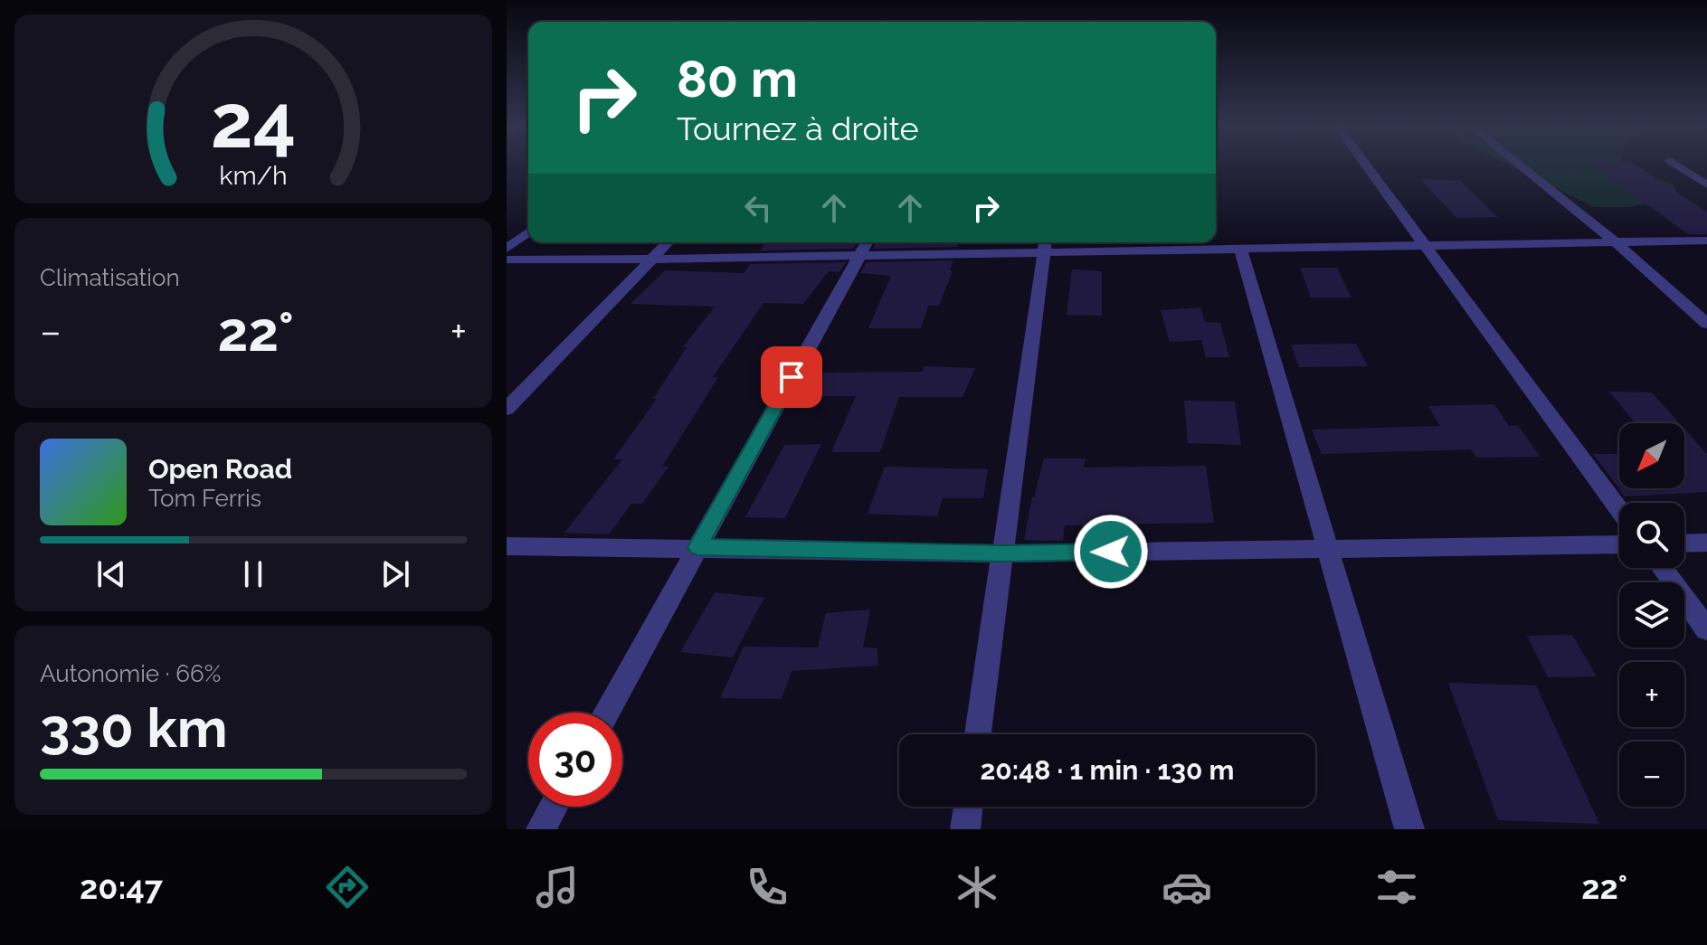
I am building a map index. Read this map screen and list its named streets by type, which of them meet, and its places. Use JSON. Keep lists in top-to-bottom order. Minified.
{"north":"bottom left","page":{"turn":["80 m","Tournez à droite"],"tile":["Climatisation",["Autonomie · 66%","330 km"]],"heat":["−","22°","+"],"map_buttons":["+","−"],"song":["Open Road","Tom Ferris"],"limit":"30","trip":"20:48 · 1 min · 130 m","tabs":["20:47","22°"],"gauge":["24","km/h"]}}
